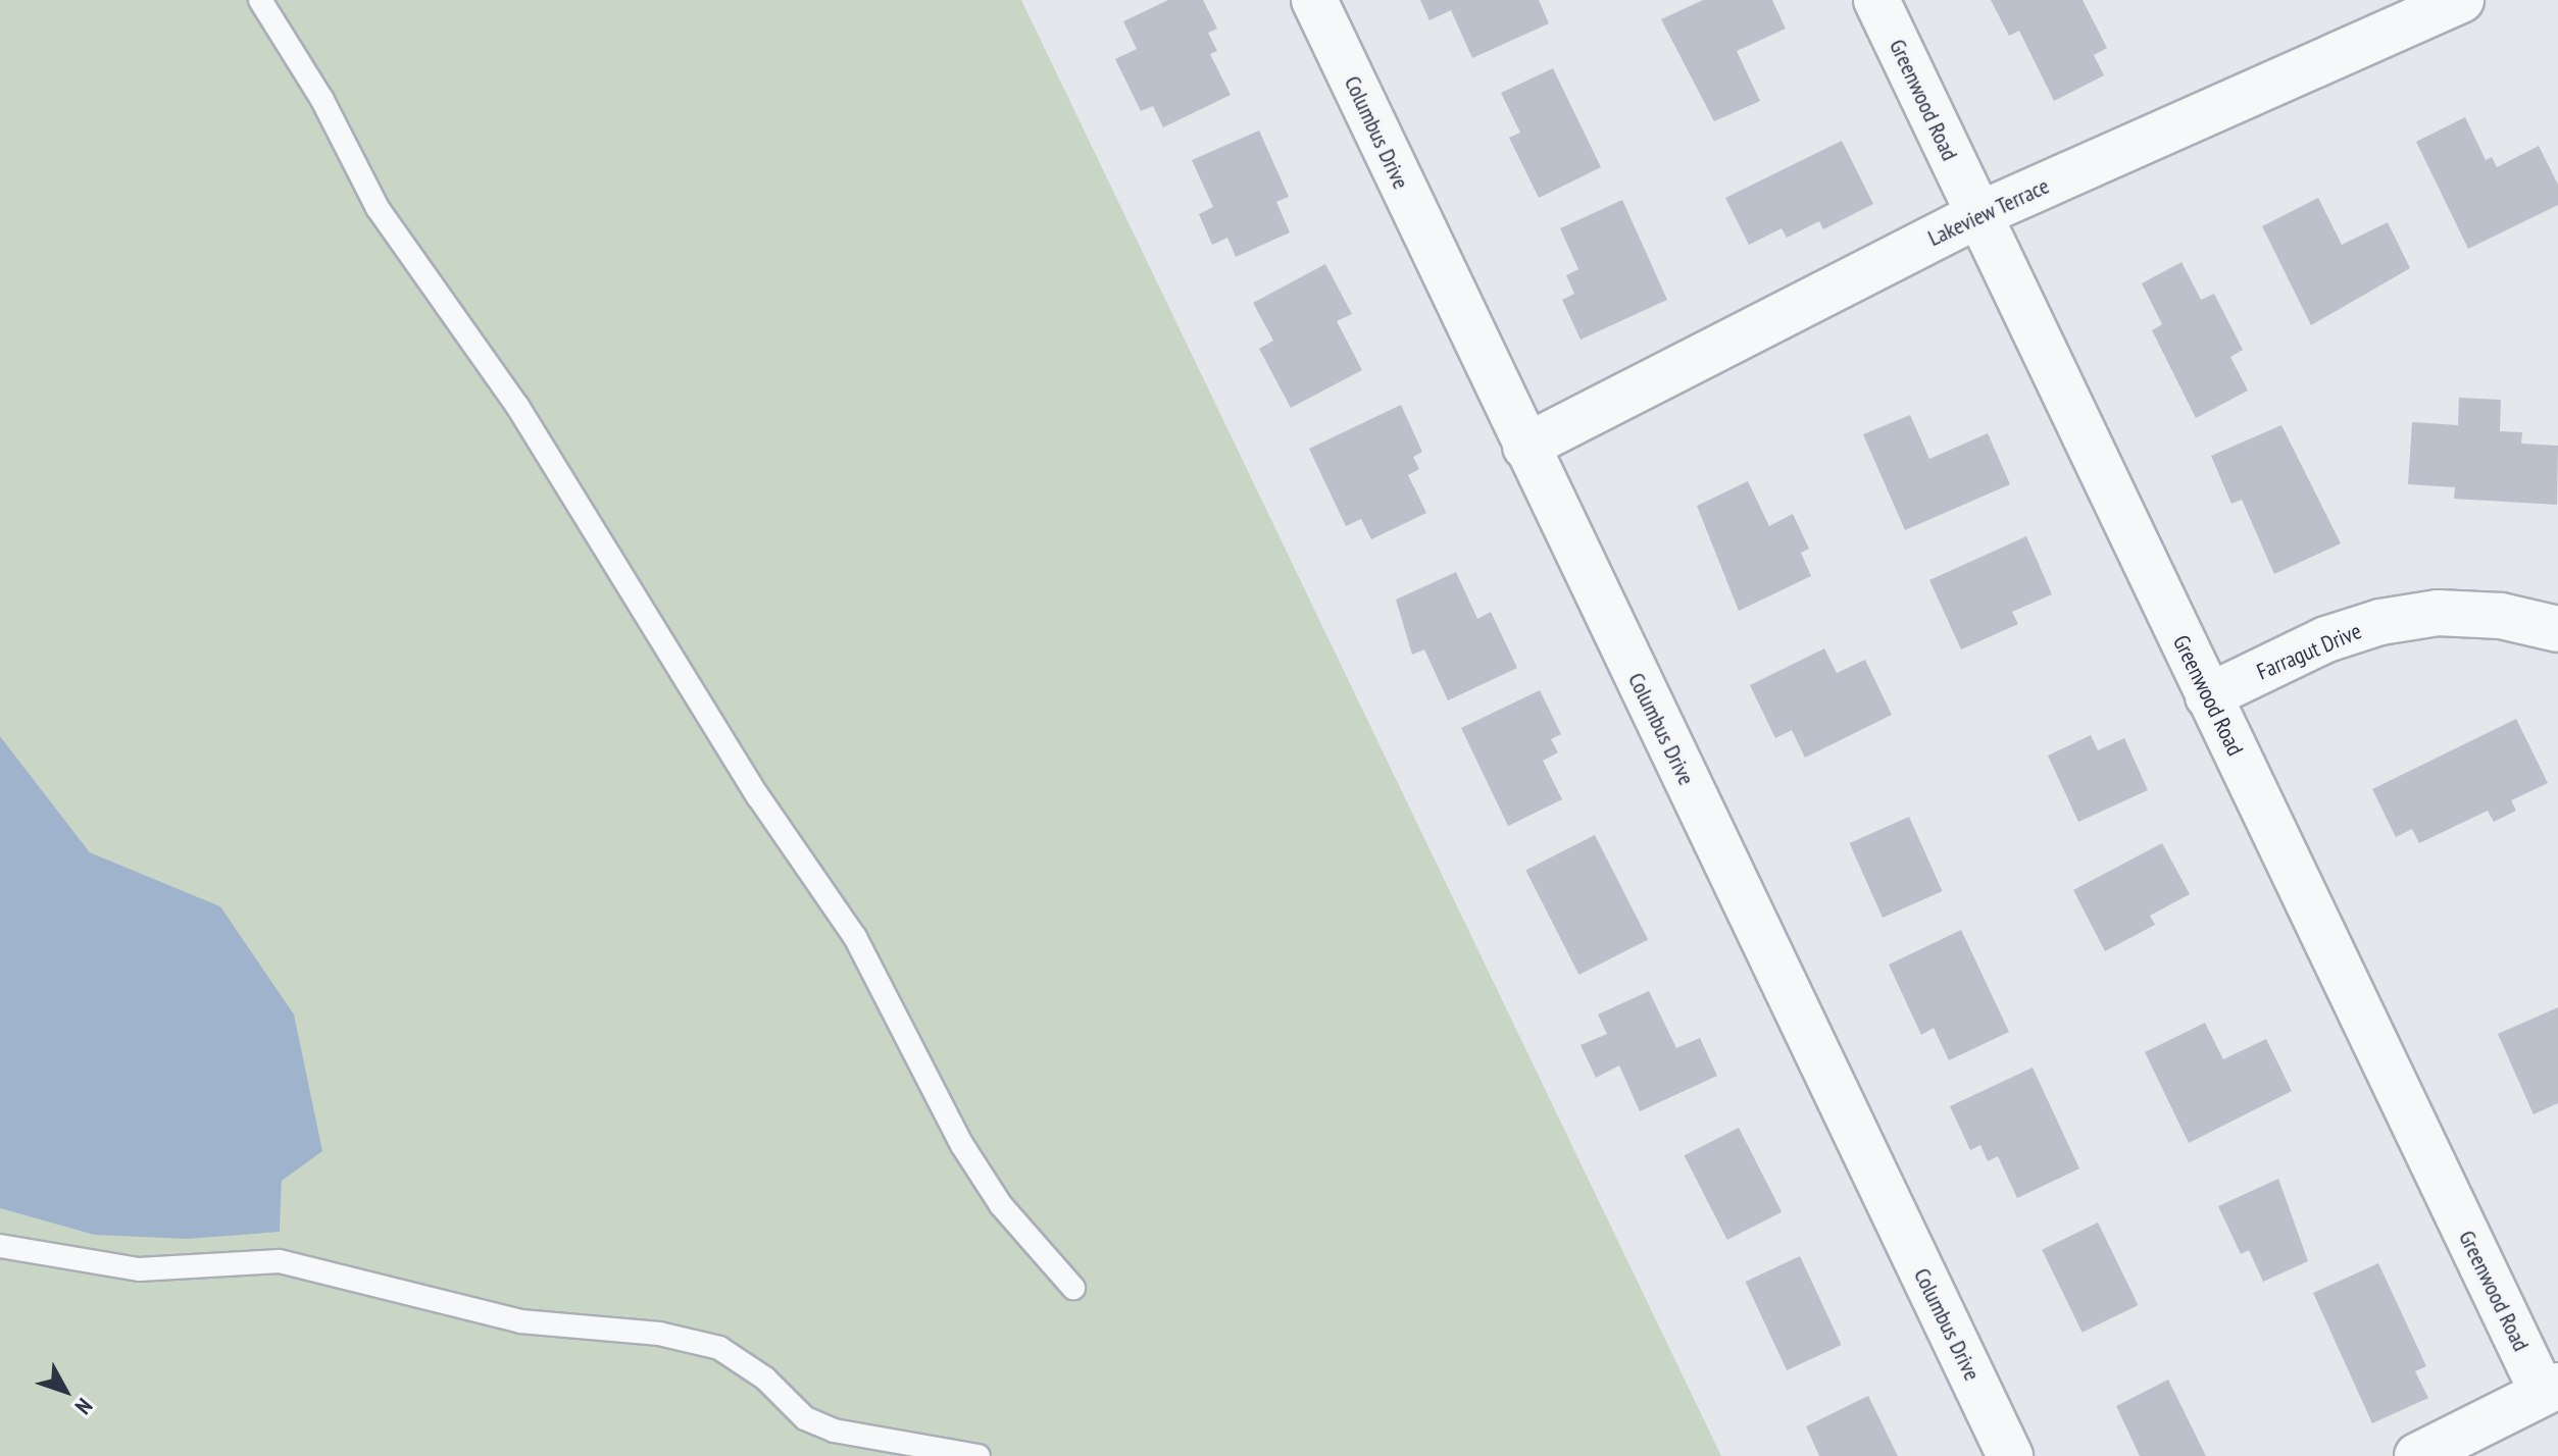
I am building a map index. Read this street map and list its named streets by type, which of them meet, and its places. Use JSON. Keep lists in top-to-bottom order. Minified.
{"streets":{"street":["Greenwood Road","Columbus Drive","Lakeview Terrace","Farragut Drive"]},"crossings":[["Greenwood Road","Lakeview Terrace"],["Greenwood Road","Farragut Drive"],["Columbus Drive","Lakeview Terrace"]],"north":"bottom right"}
